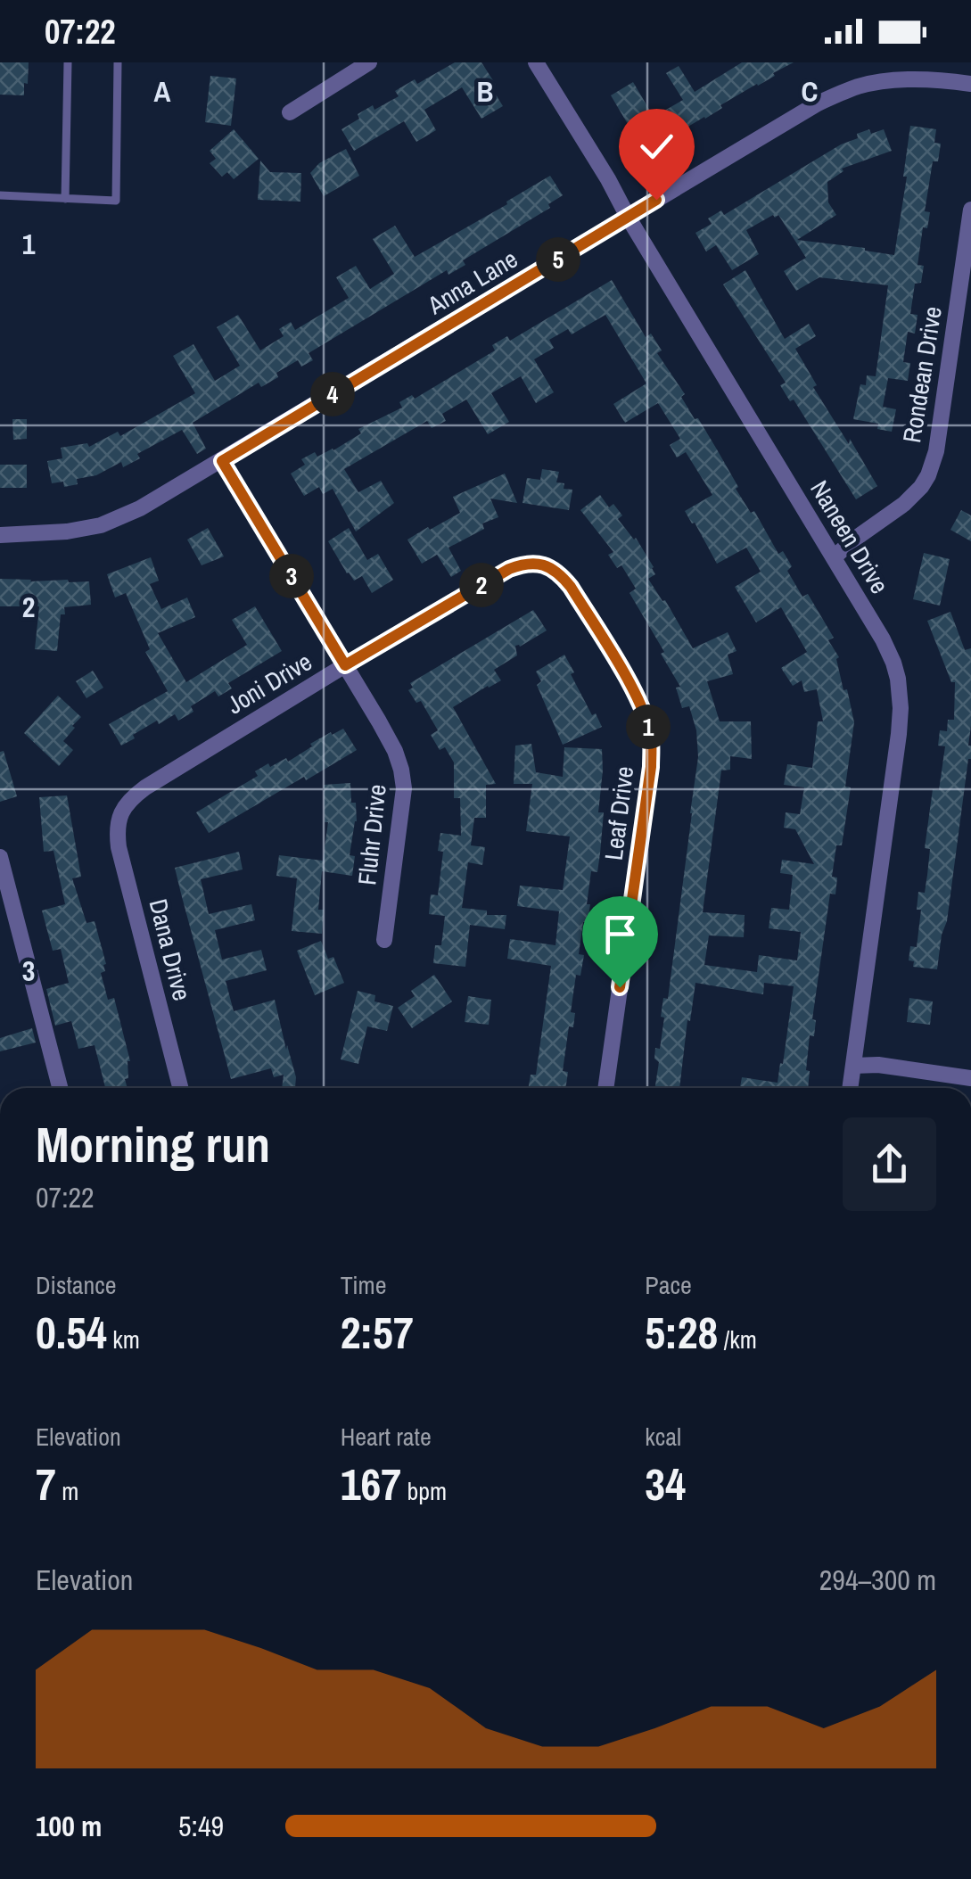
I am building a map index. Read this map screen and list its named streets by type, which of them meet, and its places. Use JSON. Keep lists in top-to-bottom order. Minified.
{"streets":{"street":["Anna Lane","Rondean Drive","Naneen Drive","Joni Drive","Leaf Drive","Fluhr Drive","Dana Drive"]},"crossings":[["Anna Lane","Naneen Drive"],["Anna Lane","Fluhr Drive"],["Rondean Drive","Naneen Drive"],["Joni Drive","Leaf Drive"],["Joni Drive","Fluhr Drive"],["Joni Drive","Dana Drive"]],"page":{"status":"07:22","pins":["5","4","3","2","1"],"heading":["Morning run","07:22"],"stats":[["Distance","0.54 km"],["Time","2:57"],["Pace","5:28 /km"],["Elevation","7 m"],["Heart rate","167 bpm"],["kcal","34"]],"chart":["Elevation","294–300 m"],"list":[{"name":"100 m","note":"5:49"}]},"grid":{"columns":["A","B","C"],"rows":["1","2","3"]}}
